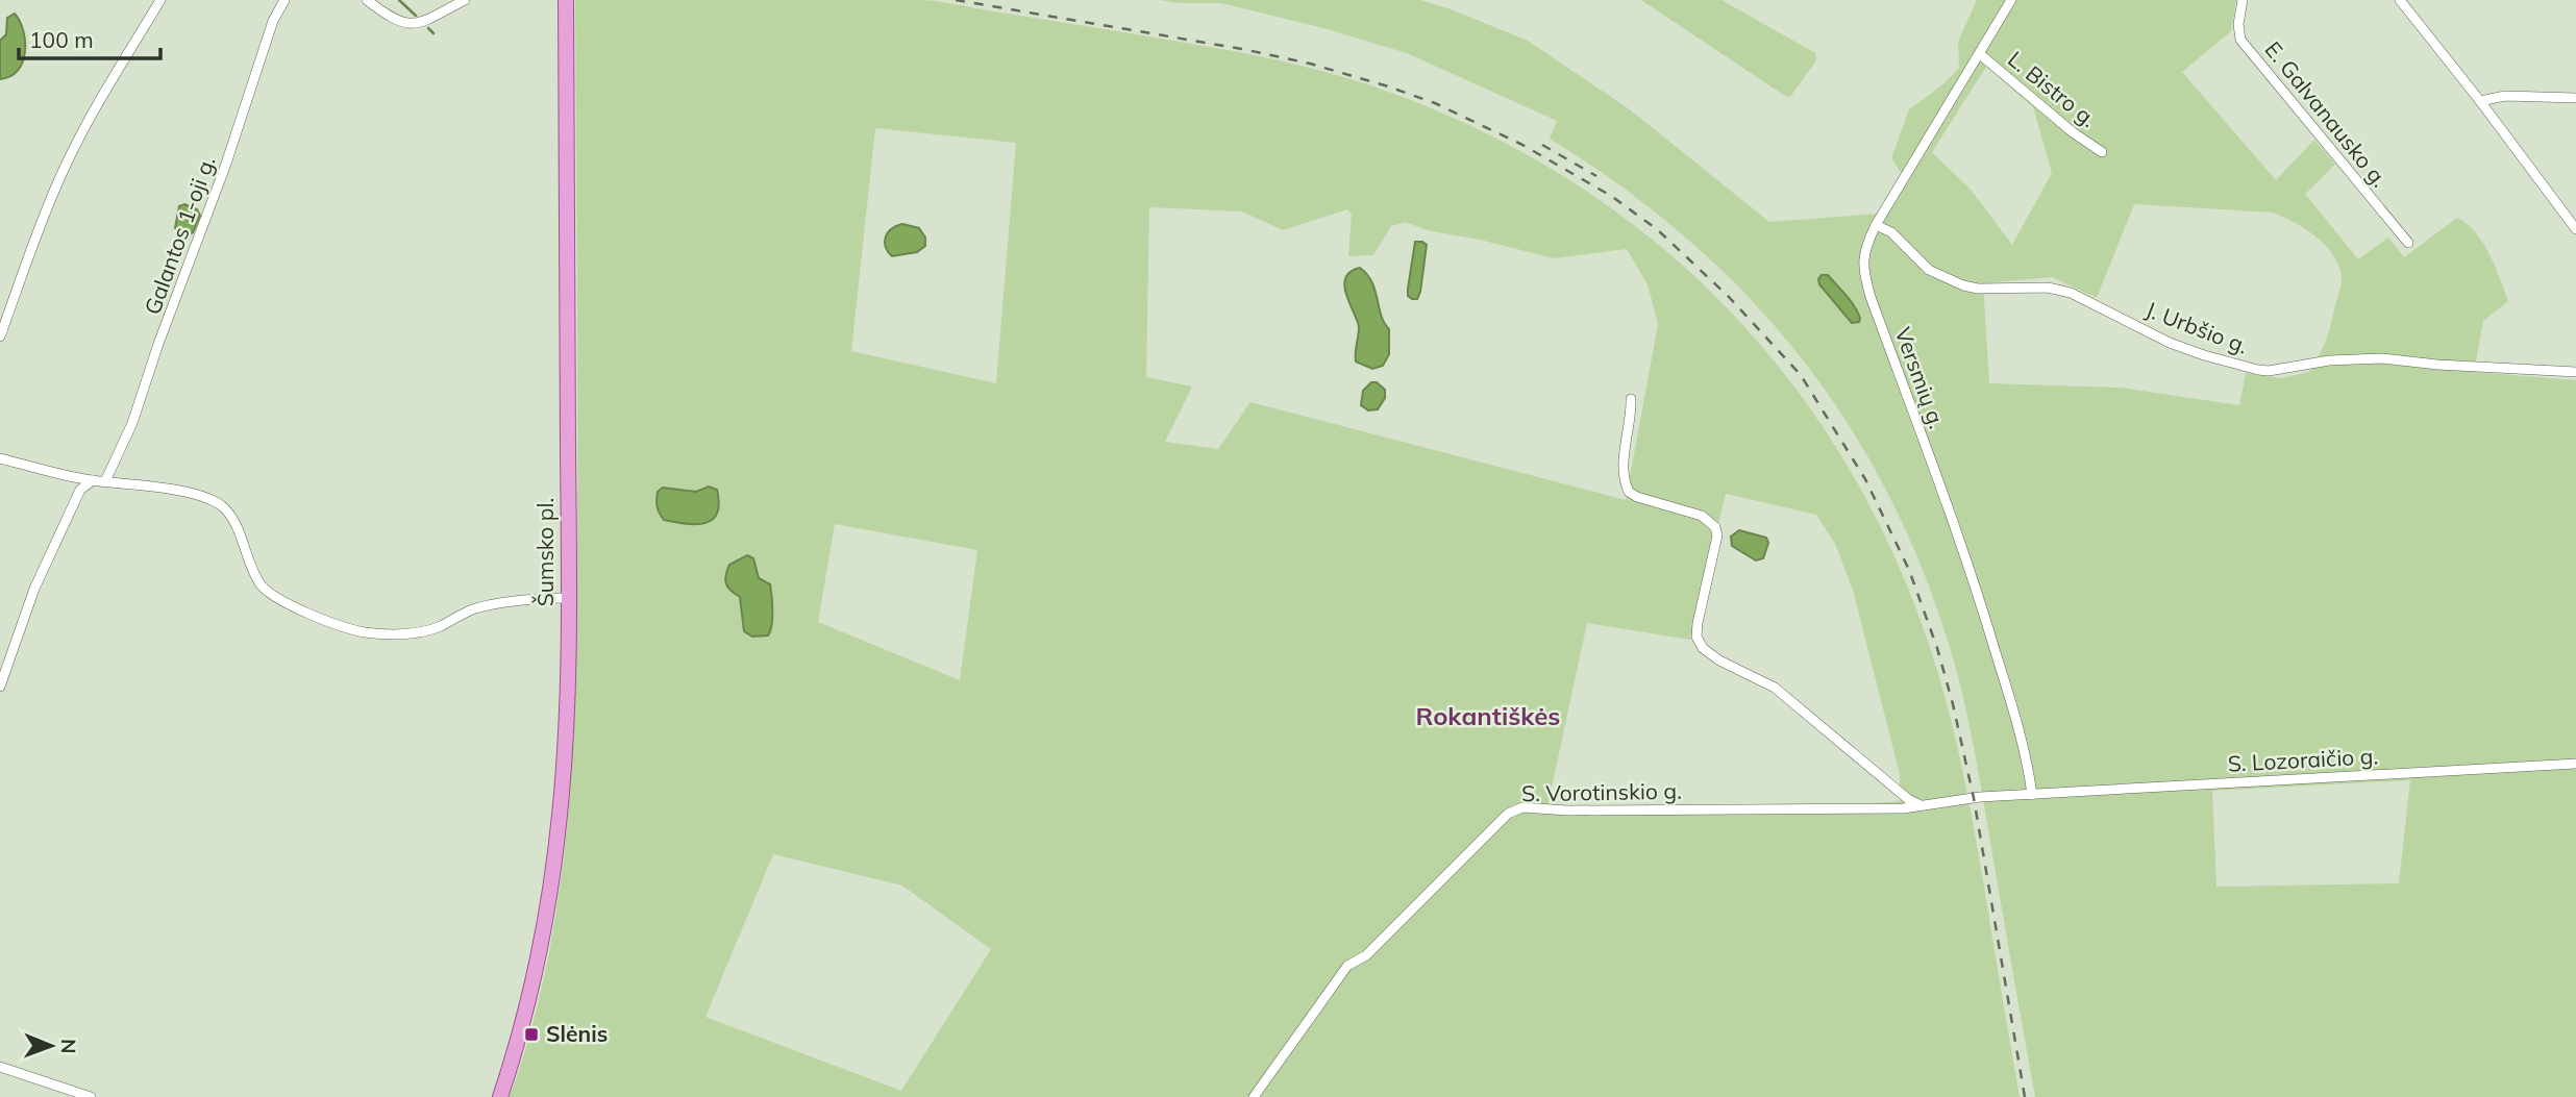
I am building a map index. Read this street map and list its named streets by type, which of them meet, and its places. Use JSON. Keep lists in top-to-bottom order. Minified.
{"streets":{"main road":["Šumsko pl."],"street":["L. Bistro g.","E. Galvanausko g.","Galantos 1-oji g.","J. Urbšio g.","Versmių g.","S. Lozoraičio g.","S. Vorotinskio g."]},"crossings":[["L. Bistro g.","Versmių g."],["J. Urbšio g.","Versmių g."],["Versmių g.","S. Lozoraičio g."],["Versmių g.","S. Vorotinskio g."],["S. Lozoraičio g.","S. Vorotinskio g."]],"districts":["Rokantiškės"],"places":{"transit":["Slėnis"]},"scale_bar":"100 m","north":"right"}
